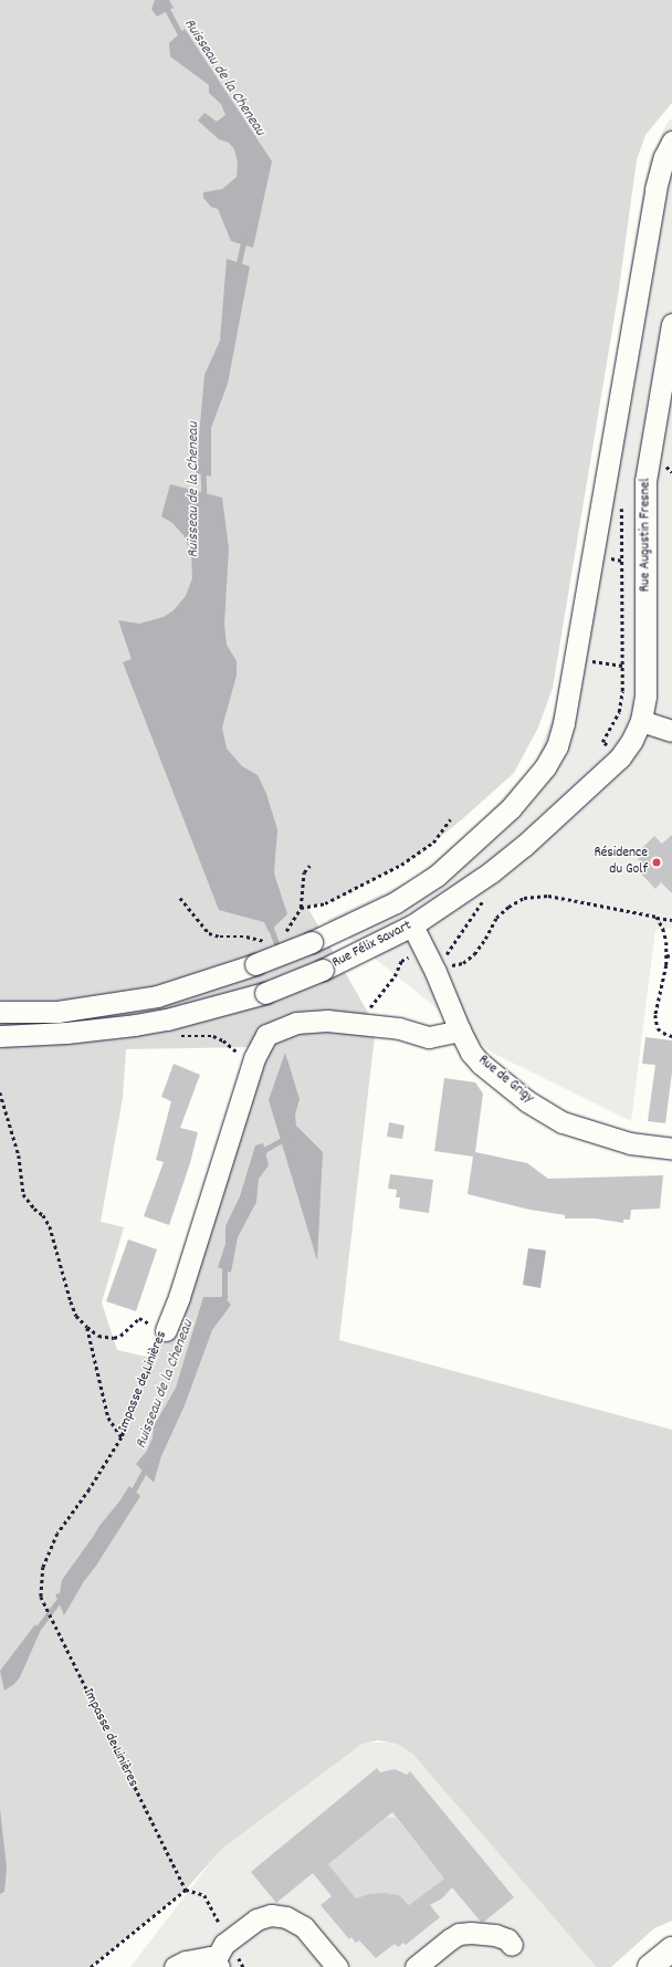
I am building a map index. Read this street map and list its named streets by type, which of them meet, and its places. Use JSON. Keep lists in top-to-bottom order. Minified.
{"streets":{"street":["Rue Augustin Fresnel","Rue Félix Savart","Rue de Grigy","Impasse de Linières"]},"crossings":[["Rue Augustin Fresnel","Rue Félix Savart"],["Rue Félix Savart","Rue de Grigy"],["Rue de Grigy","Impasse de Linières"]],"water":["Ruisseau de la Cheneau"],"places":["Résidence du Golf"]}
